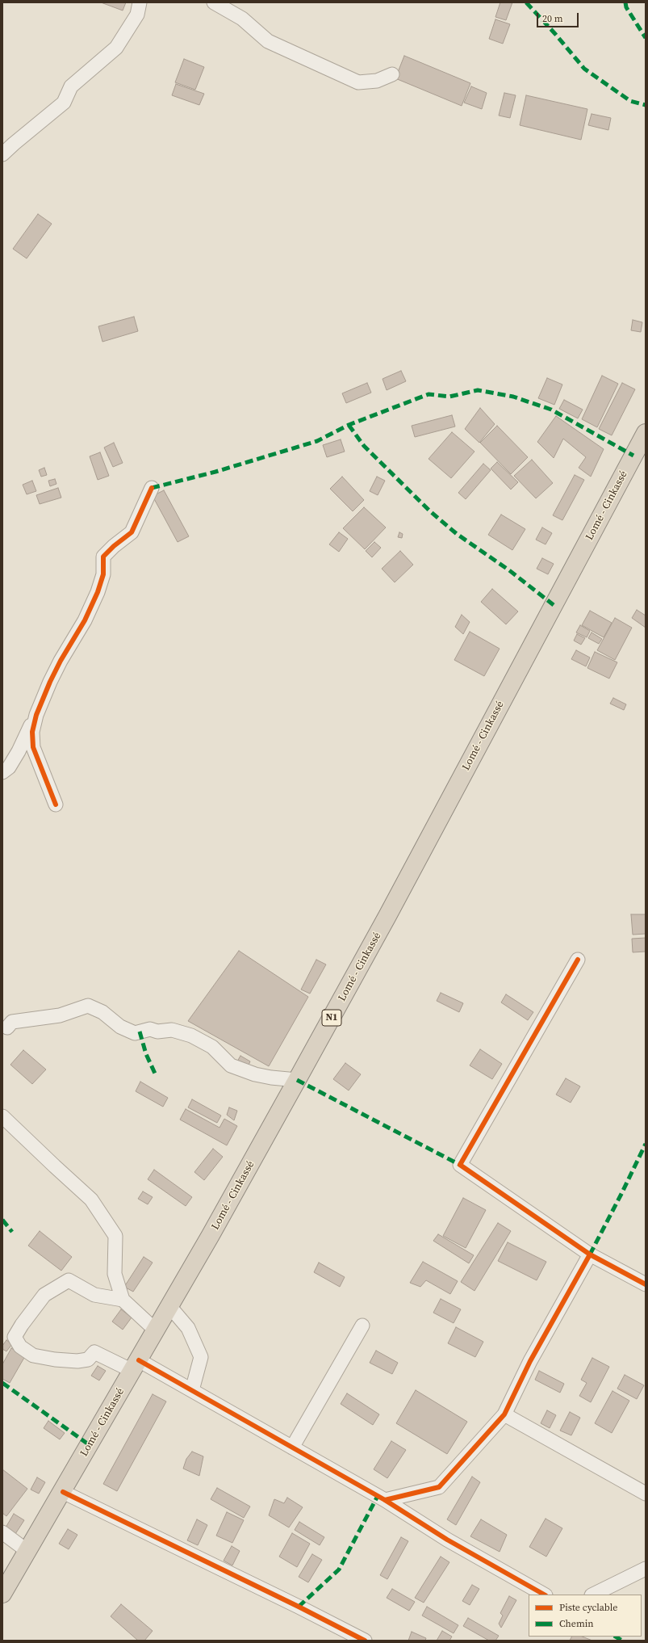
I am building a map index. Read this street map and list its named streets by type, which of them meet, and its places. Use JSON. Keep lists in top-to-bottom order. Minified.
{"streets":{"highway":["Lomé - Cinkassé","N1"]},"legend":["Piste cyclable","Chemin"],"scale_bar":"20 m"}
